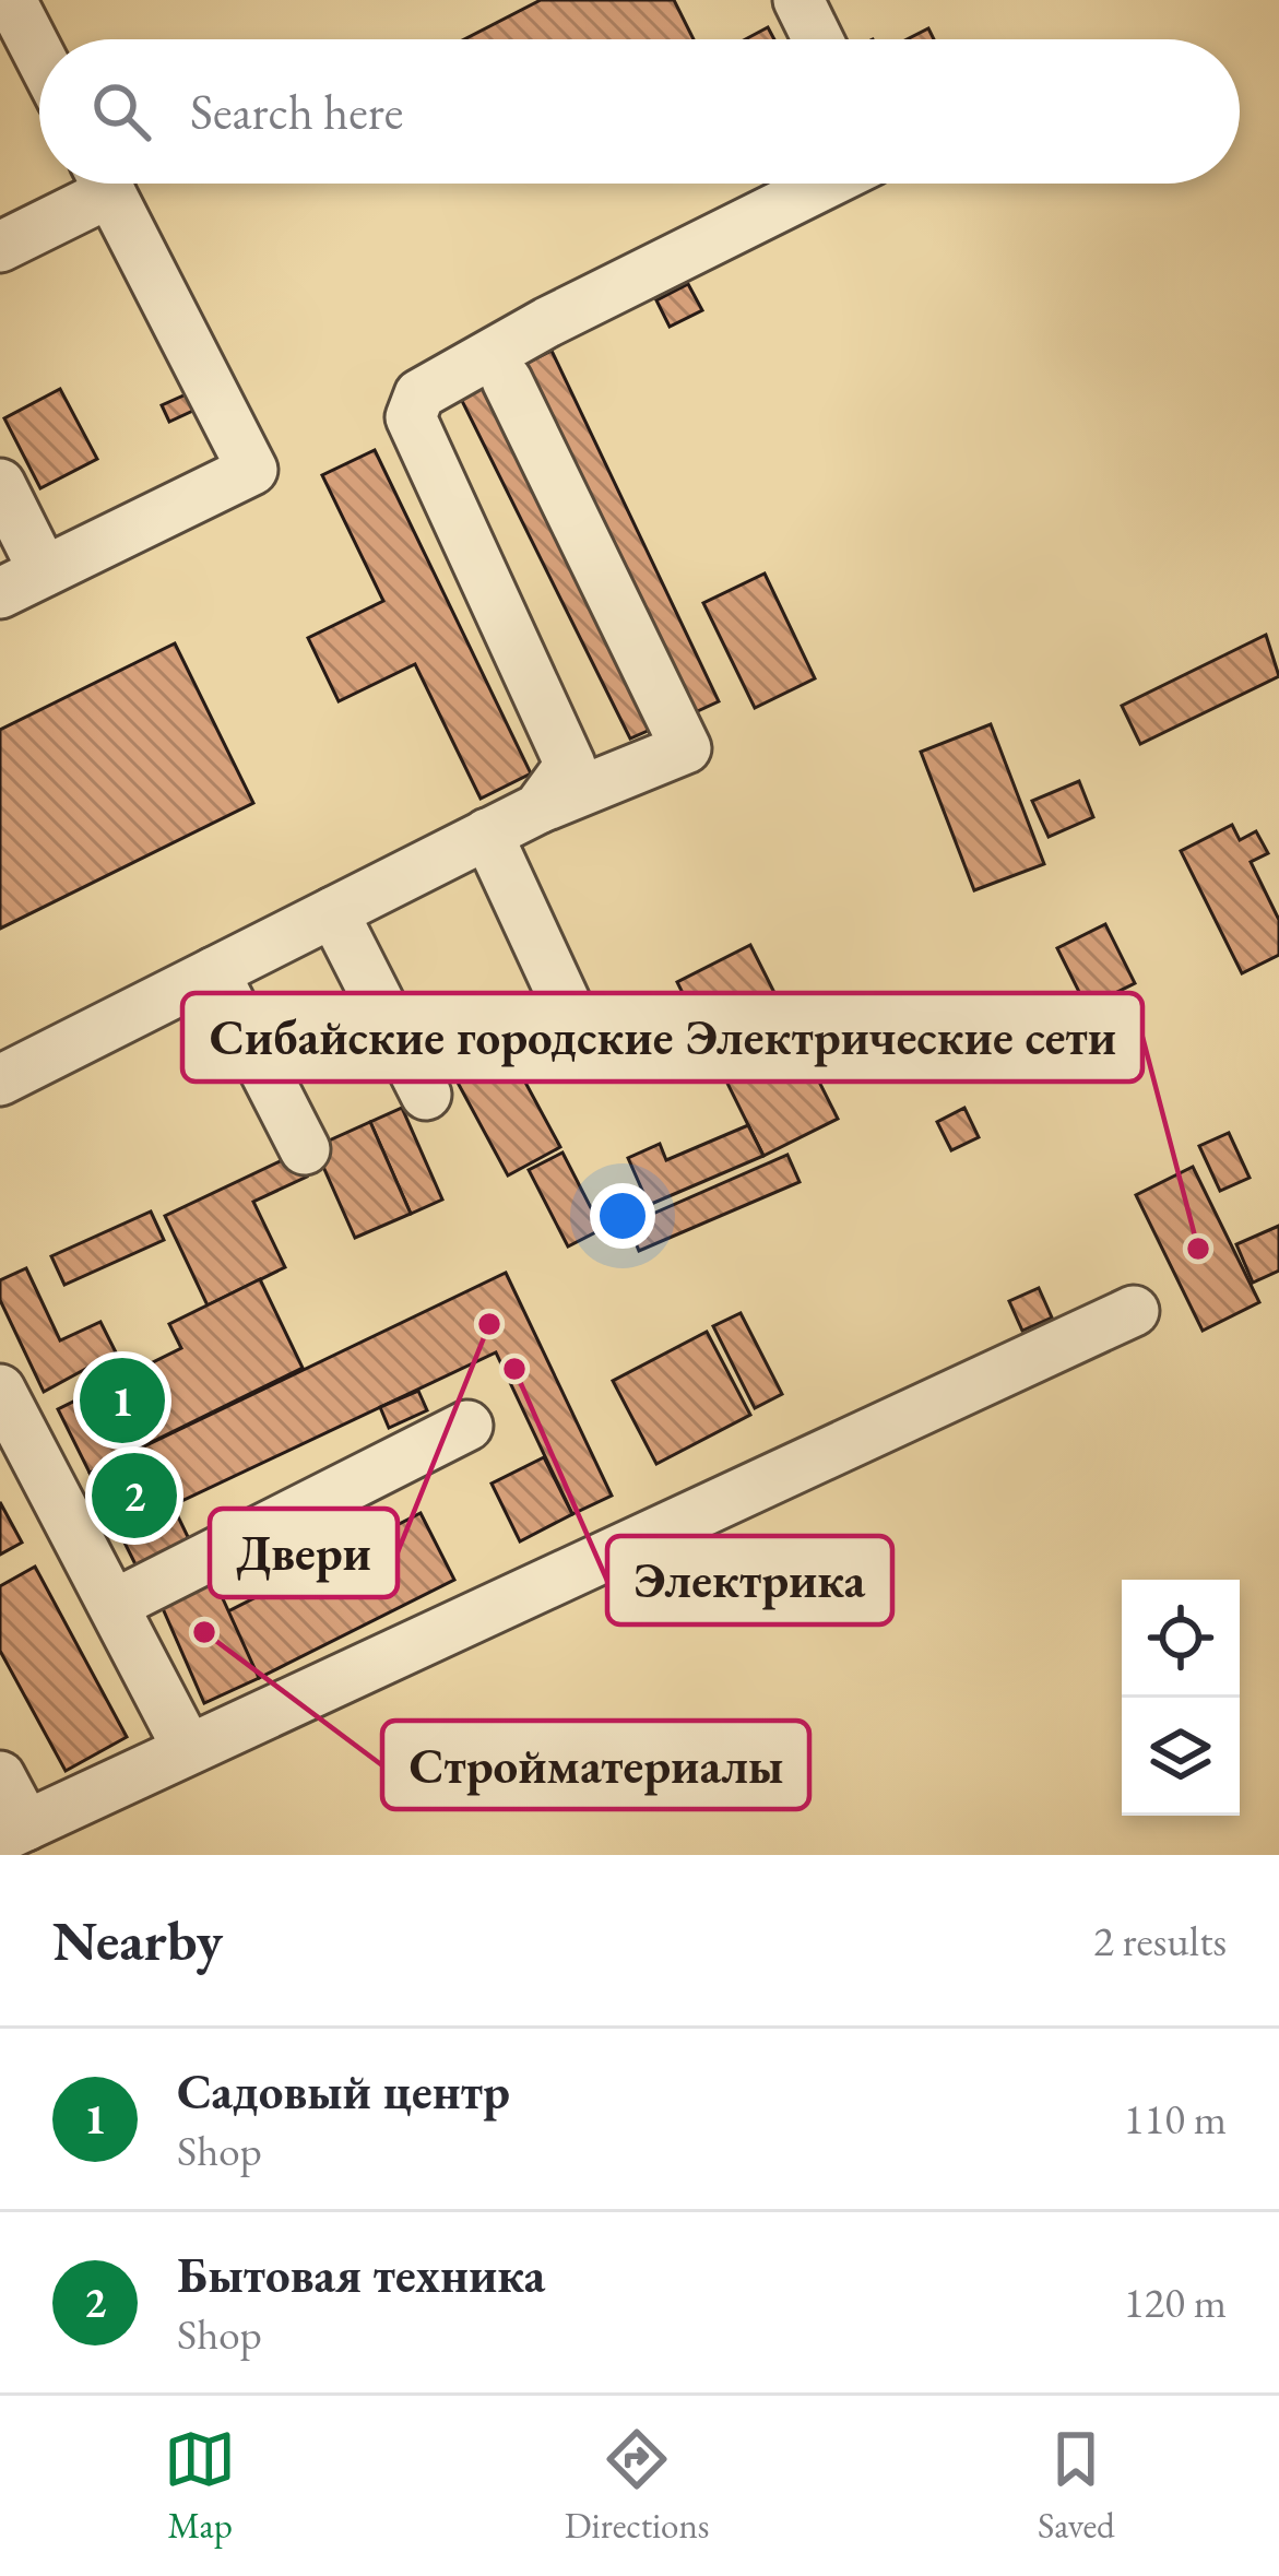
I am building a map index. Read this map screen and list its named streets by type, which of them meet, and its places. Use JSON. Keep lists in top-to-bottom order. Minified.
{"places":["Сибайские городские Электрические сети","Двери","Электрика","Стройматериалы"],"page":{"search":"Search here","pins":["1","2"],"heading":["Nearby","2 results"],"list":[{"mark":"1","name":"Садовый центр","note":"Shop","value":"110 m"},{"mark":"2","name":"Бытовая техника","note":"Shop","value":"120 m"}],"nav":["Map","Directions","Saved"]}}
